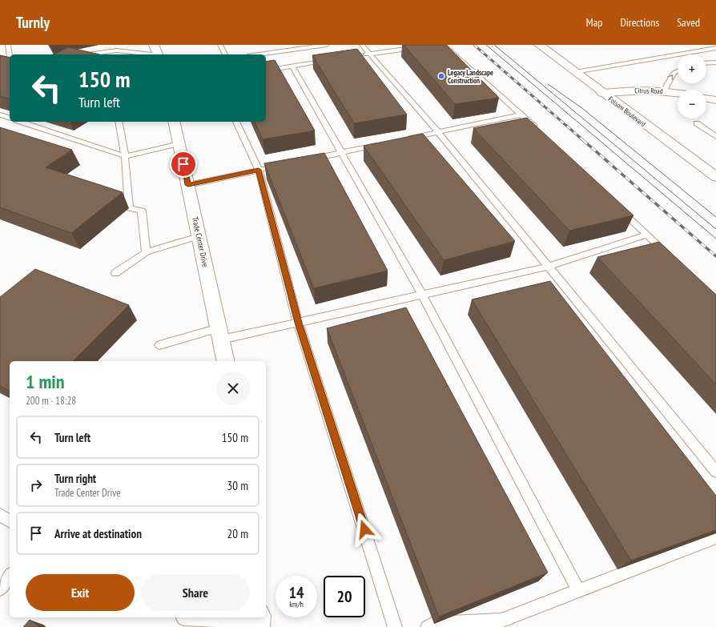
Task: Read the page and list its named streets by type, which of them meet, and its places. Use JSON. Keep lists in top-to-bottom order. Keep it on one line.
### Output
{"streets":{"street":["Citrus Road","Folsom Boulevard","Trade Center Drive"]},"crossings":[["Citrus Road","Folsom Boulevard"]],"places":["Legacy Landscape Construction"],"page":{"header":"Turnly","nav":["Map","Directions","Saved"],"map_buttons":["+","−"],"turn":["150 m","Turn left"],"heading":["1 min","200 m · 18:28"],"list":[{"name":"Turn left","value":"150 m"},{"name":"Turn right","note":"Trade Center Drive","value":"30 m"},{"name":"Arrive at destination","value":"20 m"}],"buttons":["Exit","Share"],"speed":"14 km/h","limit":"20"}}
